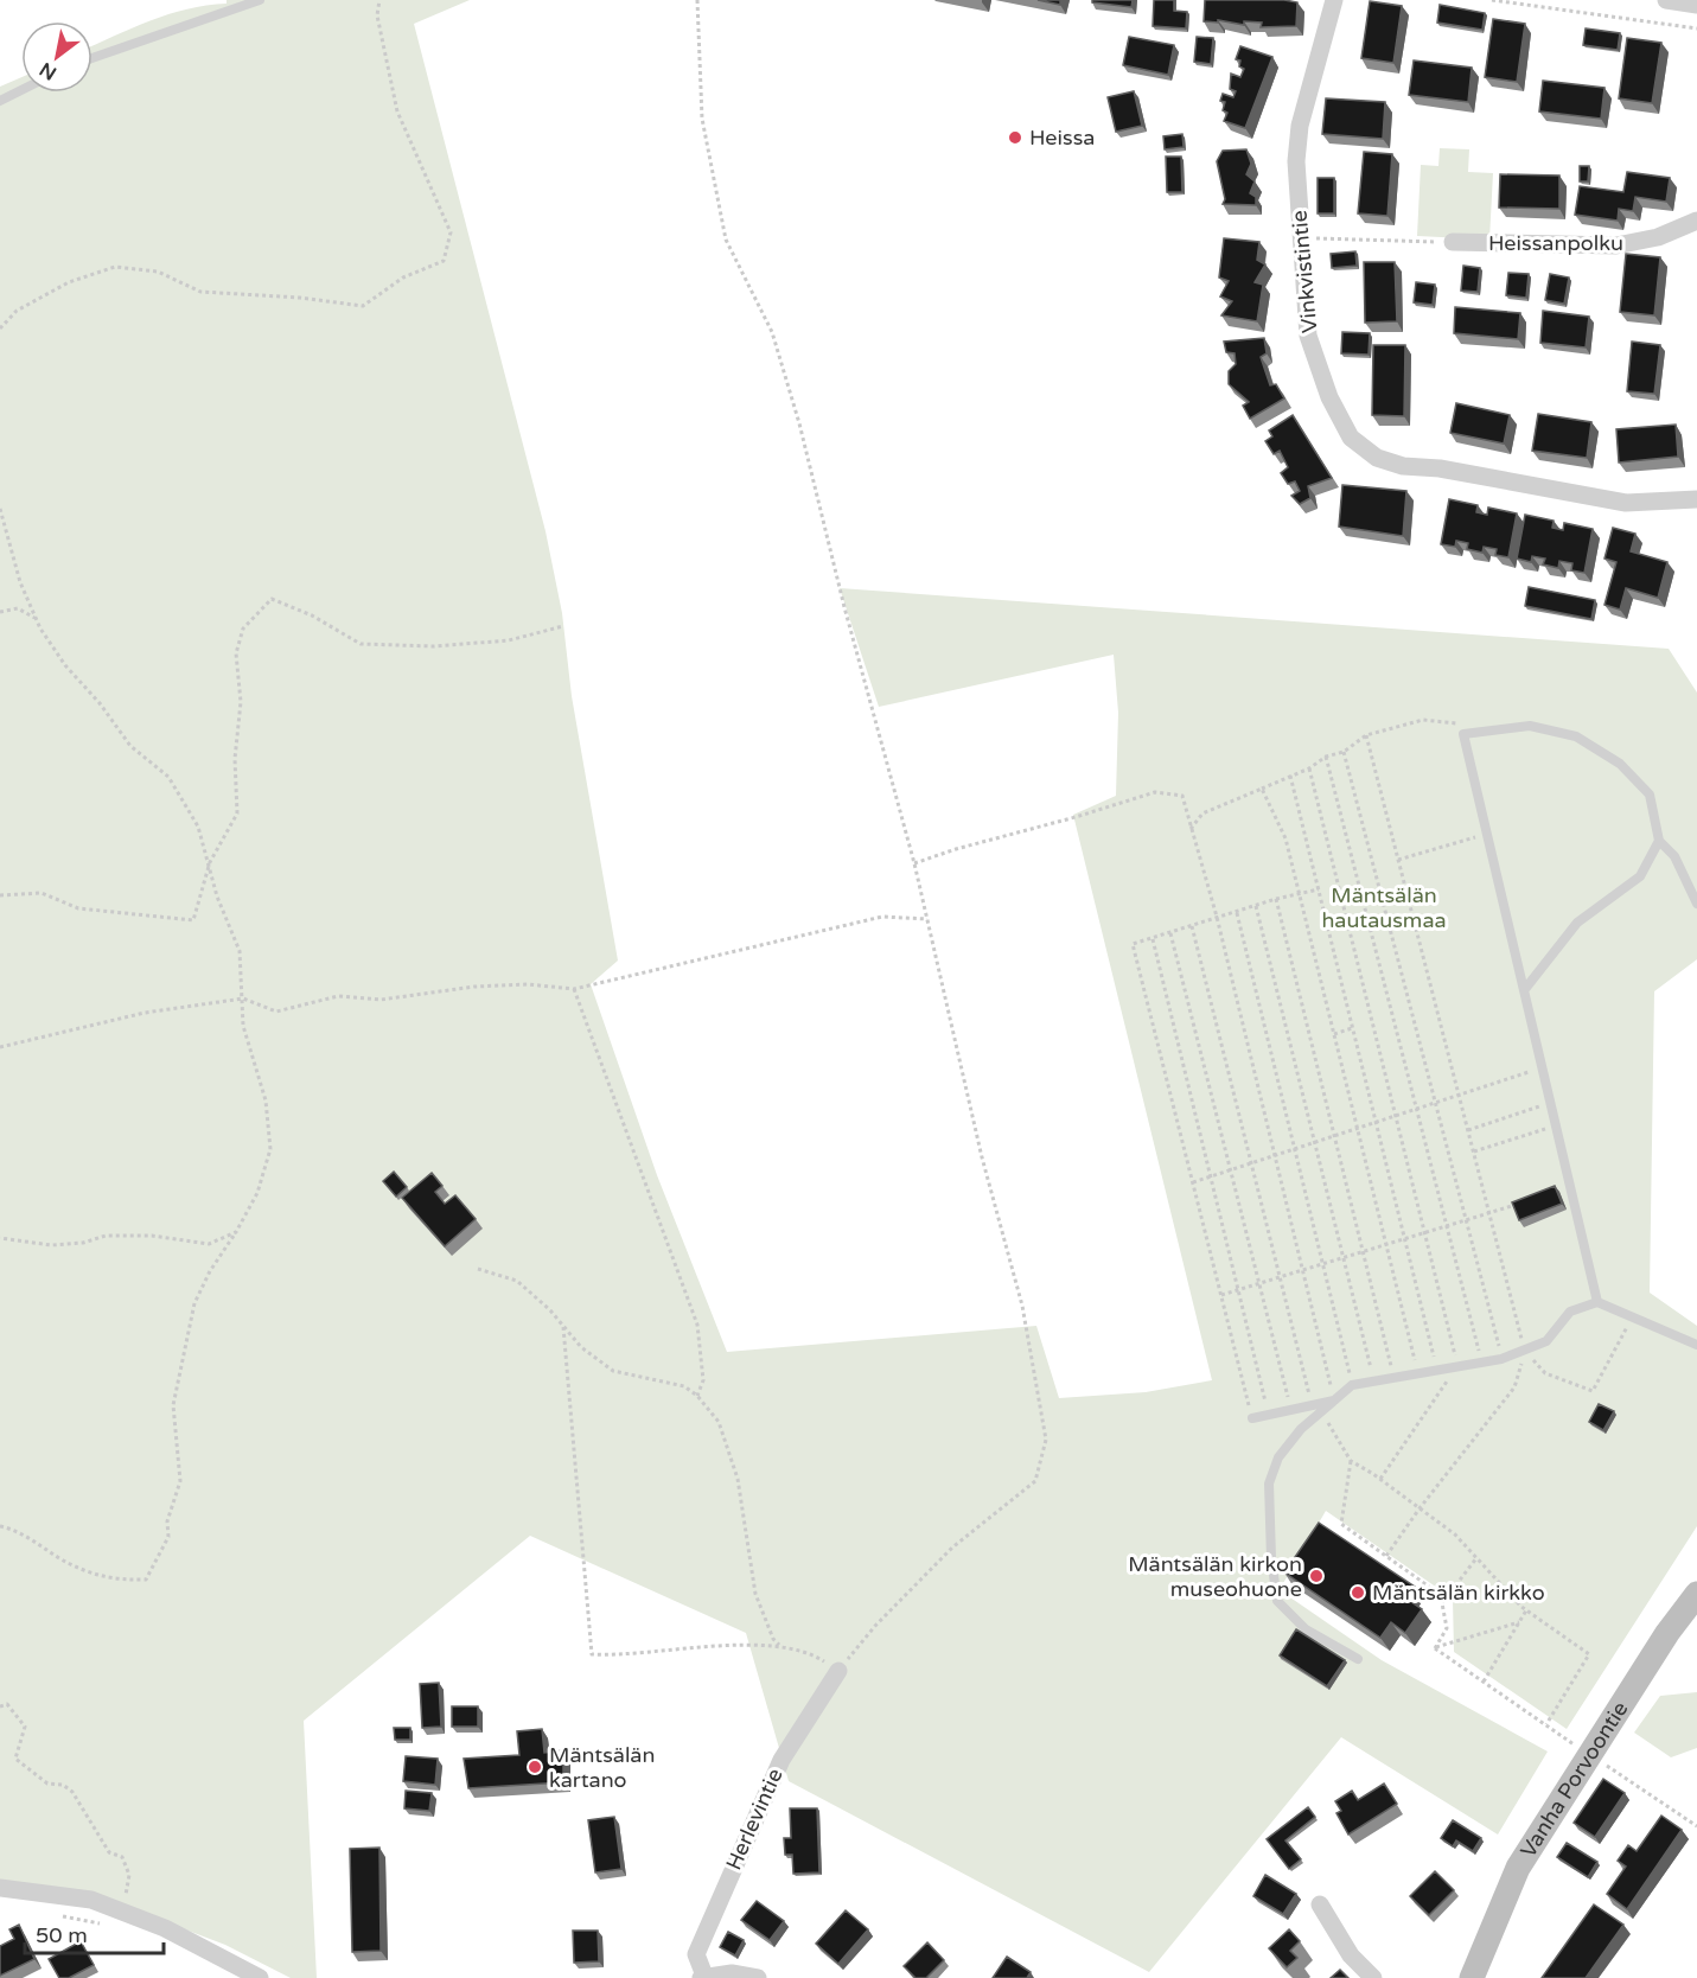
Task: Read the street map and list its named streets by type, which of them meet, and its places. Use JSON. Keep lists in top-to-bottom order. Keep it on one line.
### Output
{"streets":{"main road":["Vanha Porvoontie"],"street":["Heissanpolku","Vinkvistintie","Herlevintie"]},"parks":["Mäntsälän hautausmaa"],"places":["Heissa","Mäntsälän kirkon museohuone","Mäntsälän kirkko","Mäntsälän kartano"],"scale_bar":"50 m","north":"bottom left"}
